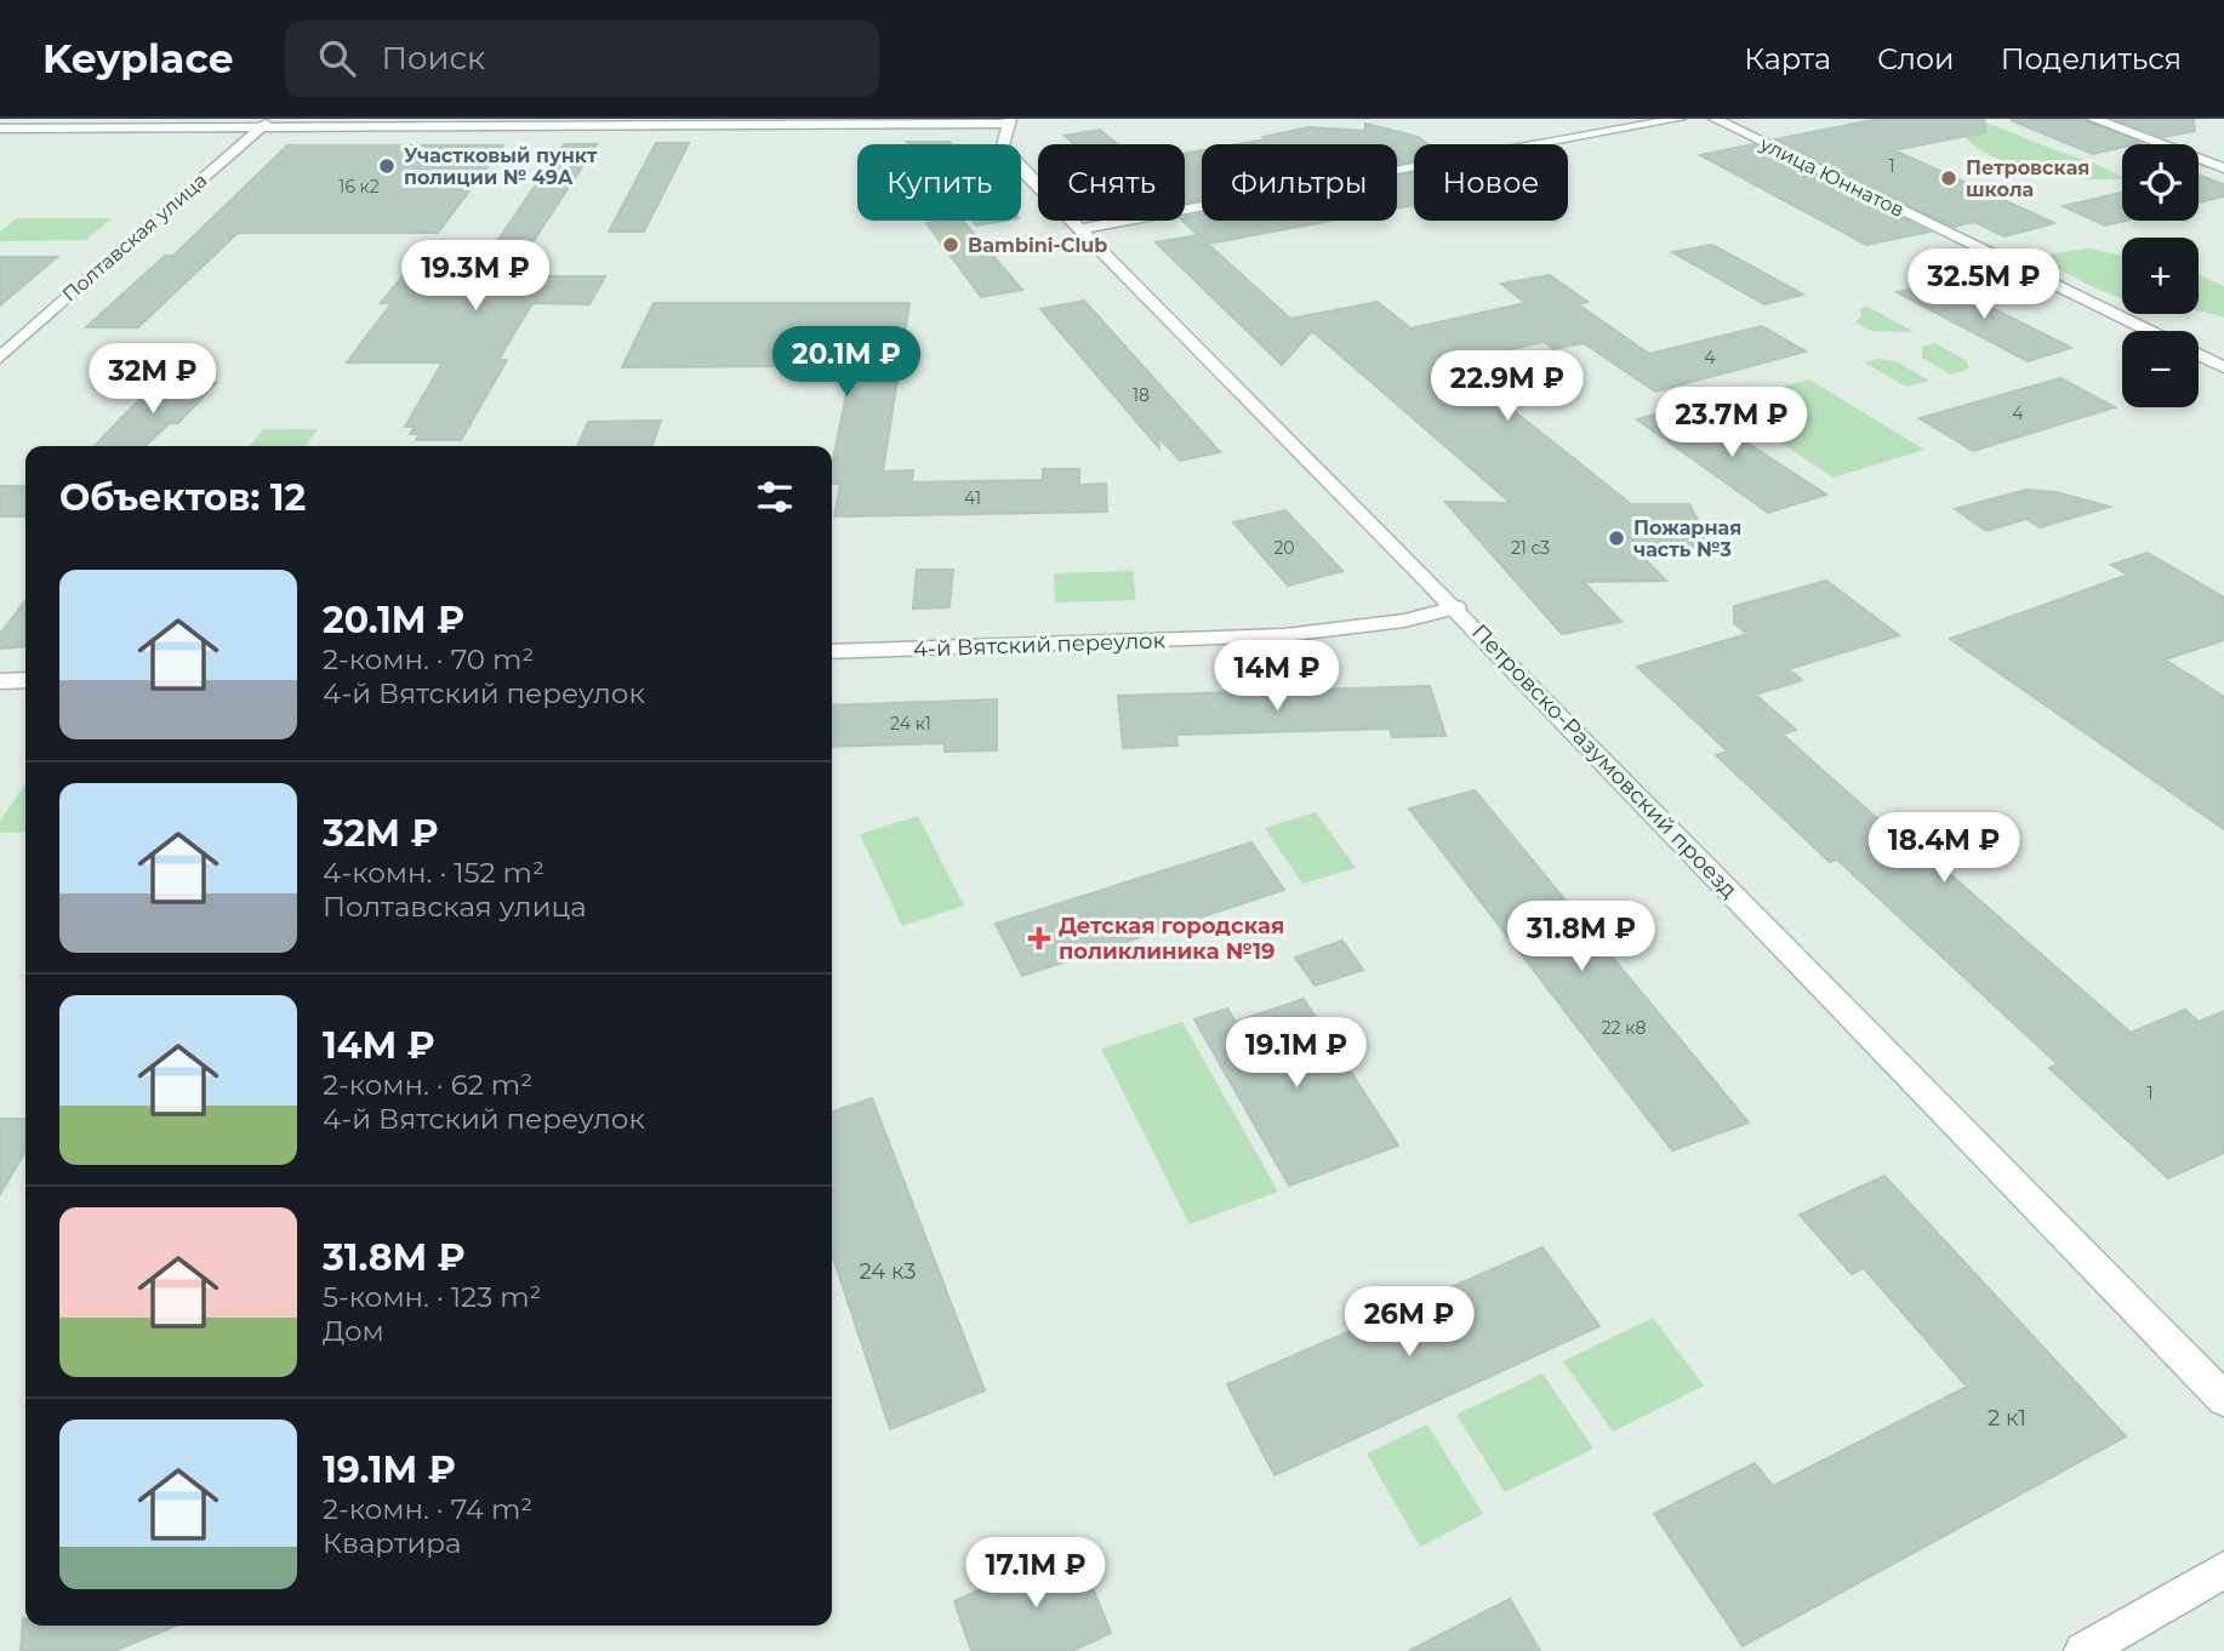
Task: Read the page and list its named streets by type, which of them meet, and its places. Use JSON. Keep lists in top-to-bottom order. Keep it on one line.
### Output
{"streets":{"street":["улица Юннатов","Полтавская улица","4-й Вятский переулок","Петровско-Разумовский проезд"]},"crossings":[["4-й Вятский переулок","Петровско-Разумовский проезд"]],"places":{"other":["Участковый пункт полиции № 49А","Петровская школа","Bambini-Club","Пожарная часть №3"],"health":["Детская городская поликлиника №19"]},"house_numbers":["1","16 к2","4","18","4","41","20","21 с3","24 к1","22 к8","1","24 к3","2 к1"],"page":{"header":"Keyplace","search":"Поиск","nav":["Карта","Слои","Поделиться"],"map_buttons":["+","−"],"chip":["Купить","Снять","Фильтры","Новое"],"price":["19.3M ₽","32.5M ₽","20.1M ₽","32M ₽","22.9M ₽","23.7M ₽","14M ₽","18.4M ₽","31.8M ₽","19.1M ₽","26M ₽","17.1M ₽"],"heading":"Объектов: 12","list":[{"name":"20.1M ₽","note":"2-комн. · 70 m² · 4-й Вятский переулок"},{"name":"32M ₽","note":"4-комн. · 152 m² · Полтавская улица"},{"name":"14M ₽","note":"2-комн. · 62 m² · 4-й Вятский переулок"},{"name":"31.8M ₽","note":"5-комн. · 123 m² · Дом"},{"name":"19.1M ₽","note":"2-комн. · 74 m² · Квартира"}]}}
